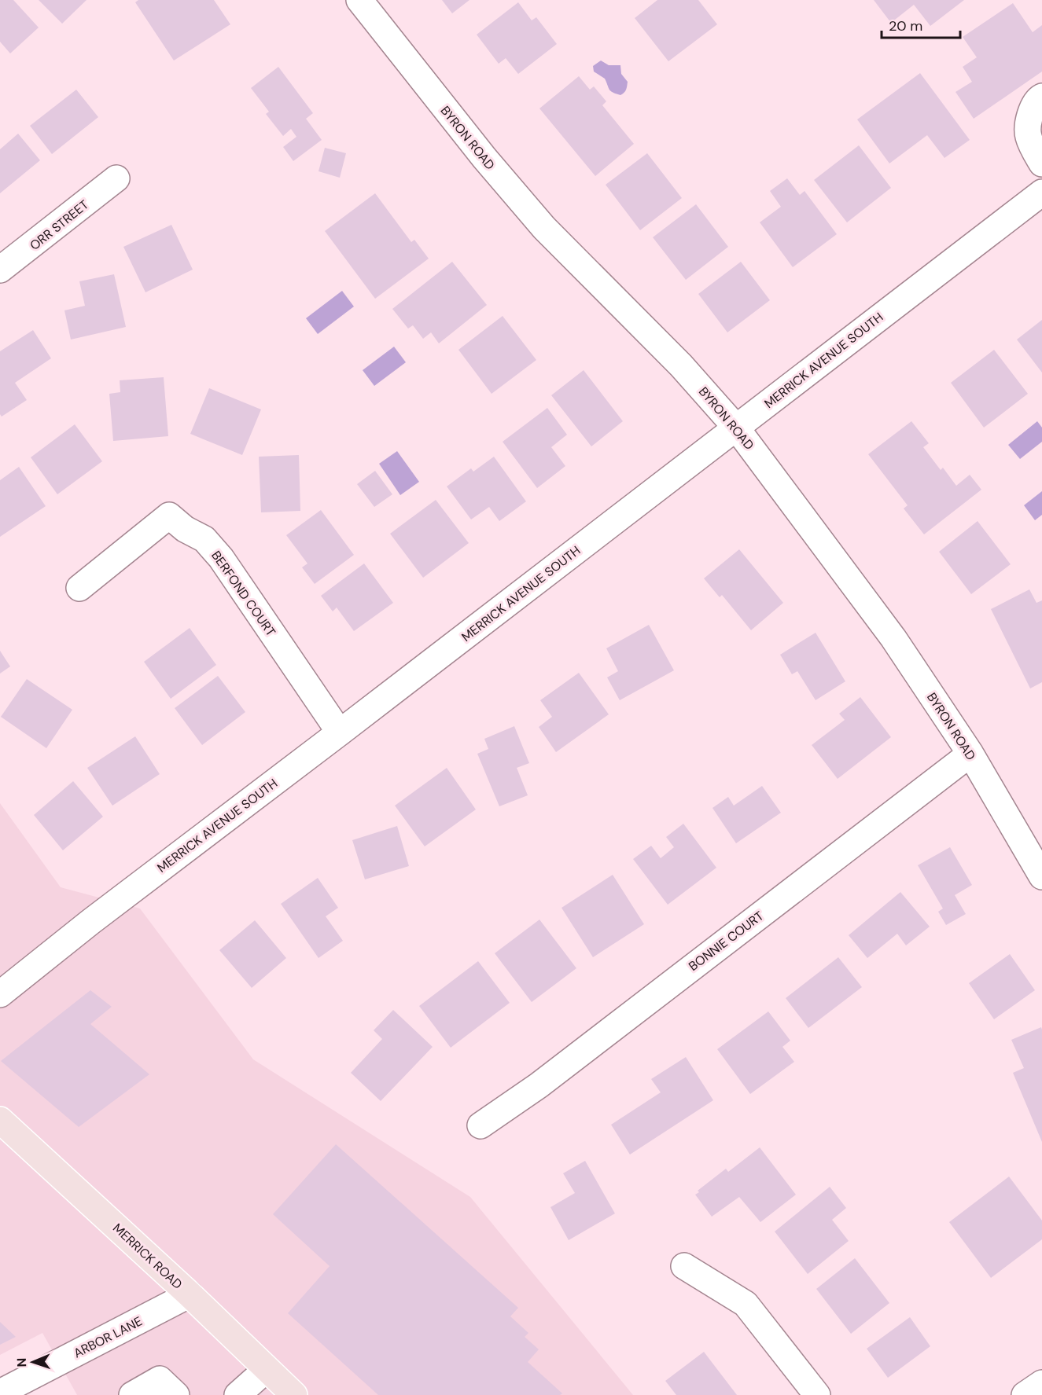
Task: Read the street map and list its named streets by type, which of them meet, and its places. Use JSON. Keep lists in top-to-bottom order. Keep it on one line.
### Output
{"streets":{"main road":["MERRICK ROAD"],"street":["BYRON ROAD","ORR STREET","MERRICK AVENUE SOUTH","BERFOND COURT","BONNIE COURT","ARBOR LANE"]},"crossings":[["BYRON ROAD","MERRICK AVENUE SOUTH"],["BYRON ROAD","BONNIE COURT"],["MERRICK AVENUE SOUTH","BERFOND COURT"],["MERRICK ROAD","ARBOR LANE"]],"scale_bar":"20 m","north":"left"}
